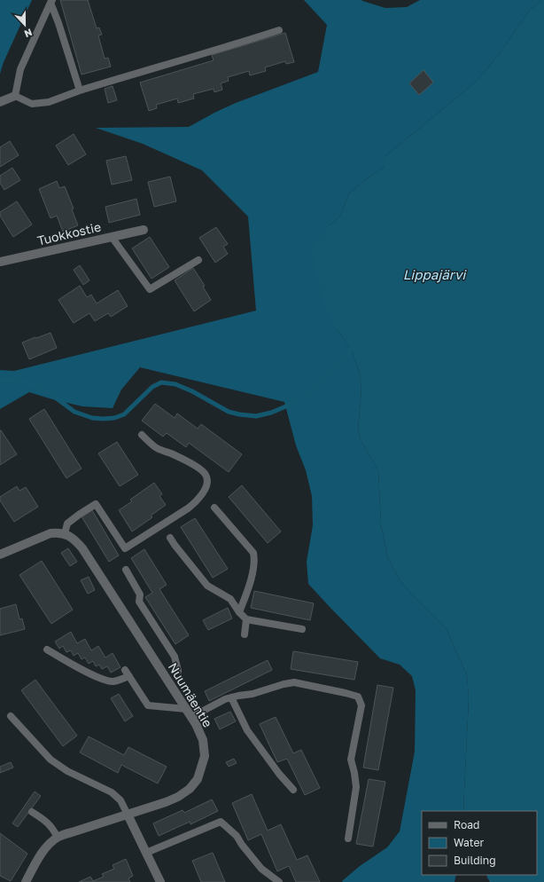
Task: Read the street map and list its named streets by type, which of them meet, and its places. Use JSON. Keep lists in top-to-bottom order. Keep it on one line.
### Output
{"streets":{"street":["Tuokkostie","Nuumäentie"]},"water":["Lippajärvi"],"legend":["Road","Water","Building"],"north":"bottom"}
